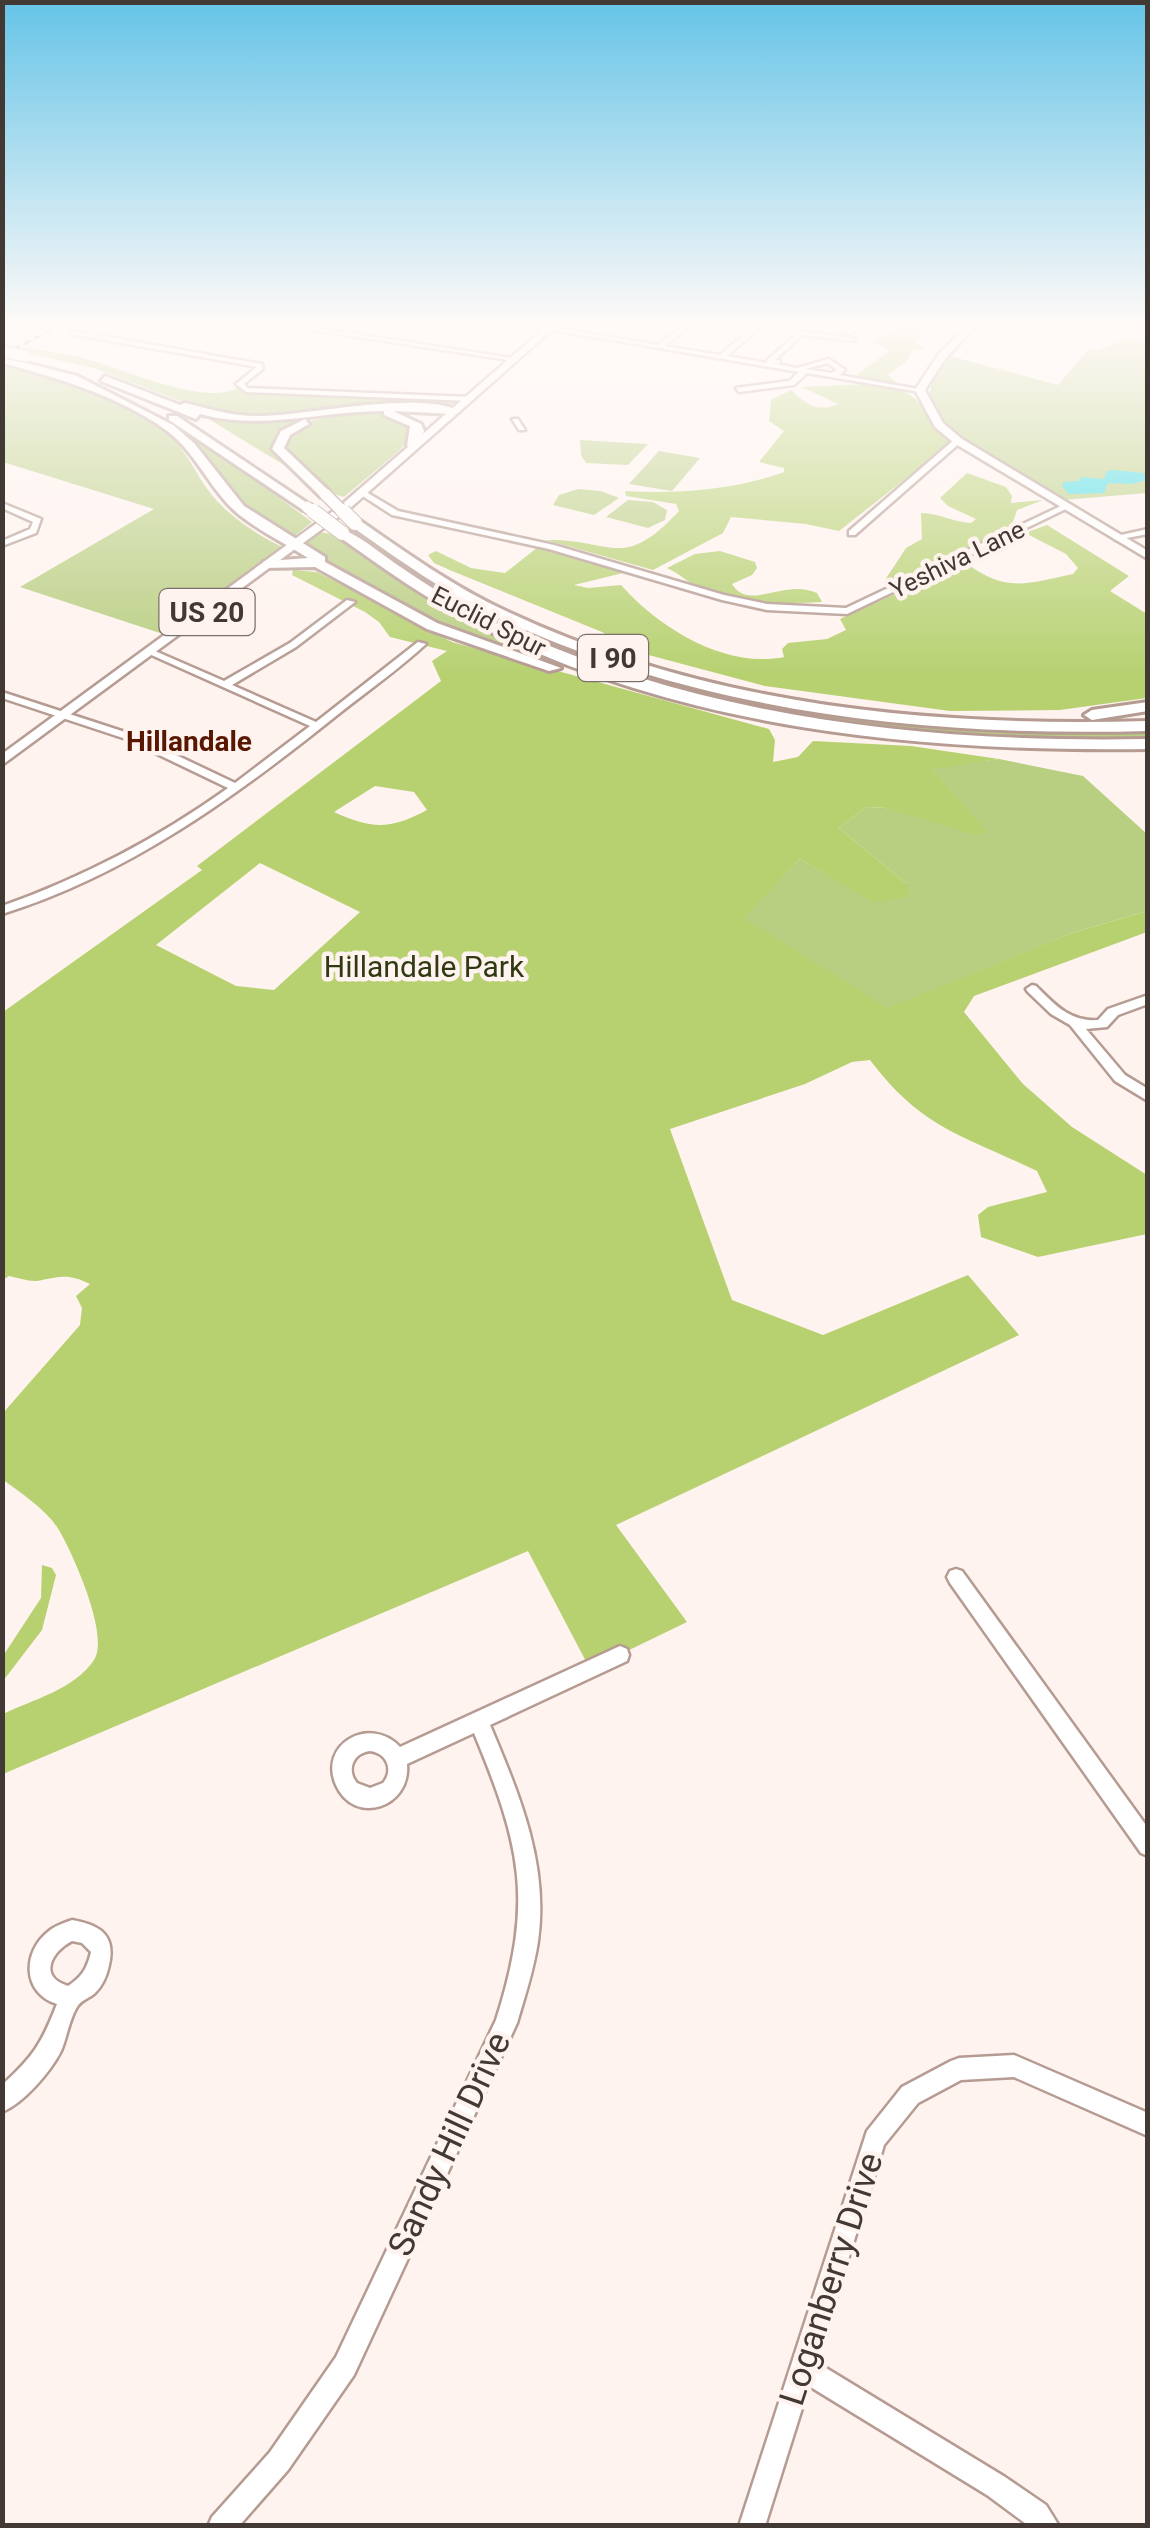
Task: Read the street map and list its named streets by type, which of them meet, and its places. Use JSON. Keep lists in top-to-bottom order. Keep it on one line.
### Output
{"streets":{"highway":["Euclid Spur","I 90"],"main road":["US 20"],"street":["Yeshiva Lane","Sandy Hill Drive","Loganberry Drive"]},"crossings":[["Yeshiva Lane","US 20"]],"districts":["Hillandale"],"parks":["Hillandale Park"]}
